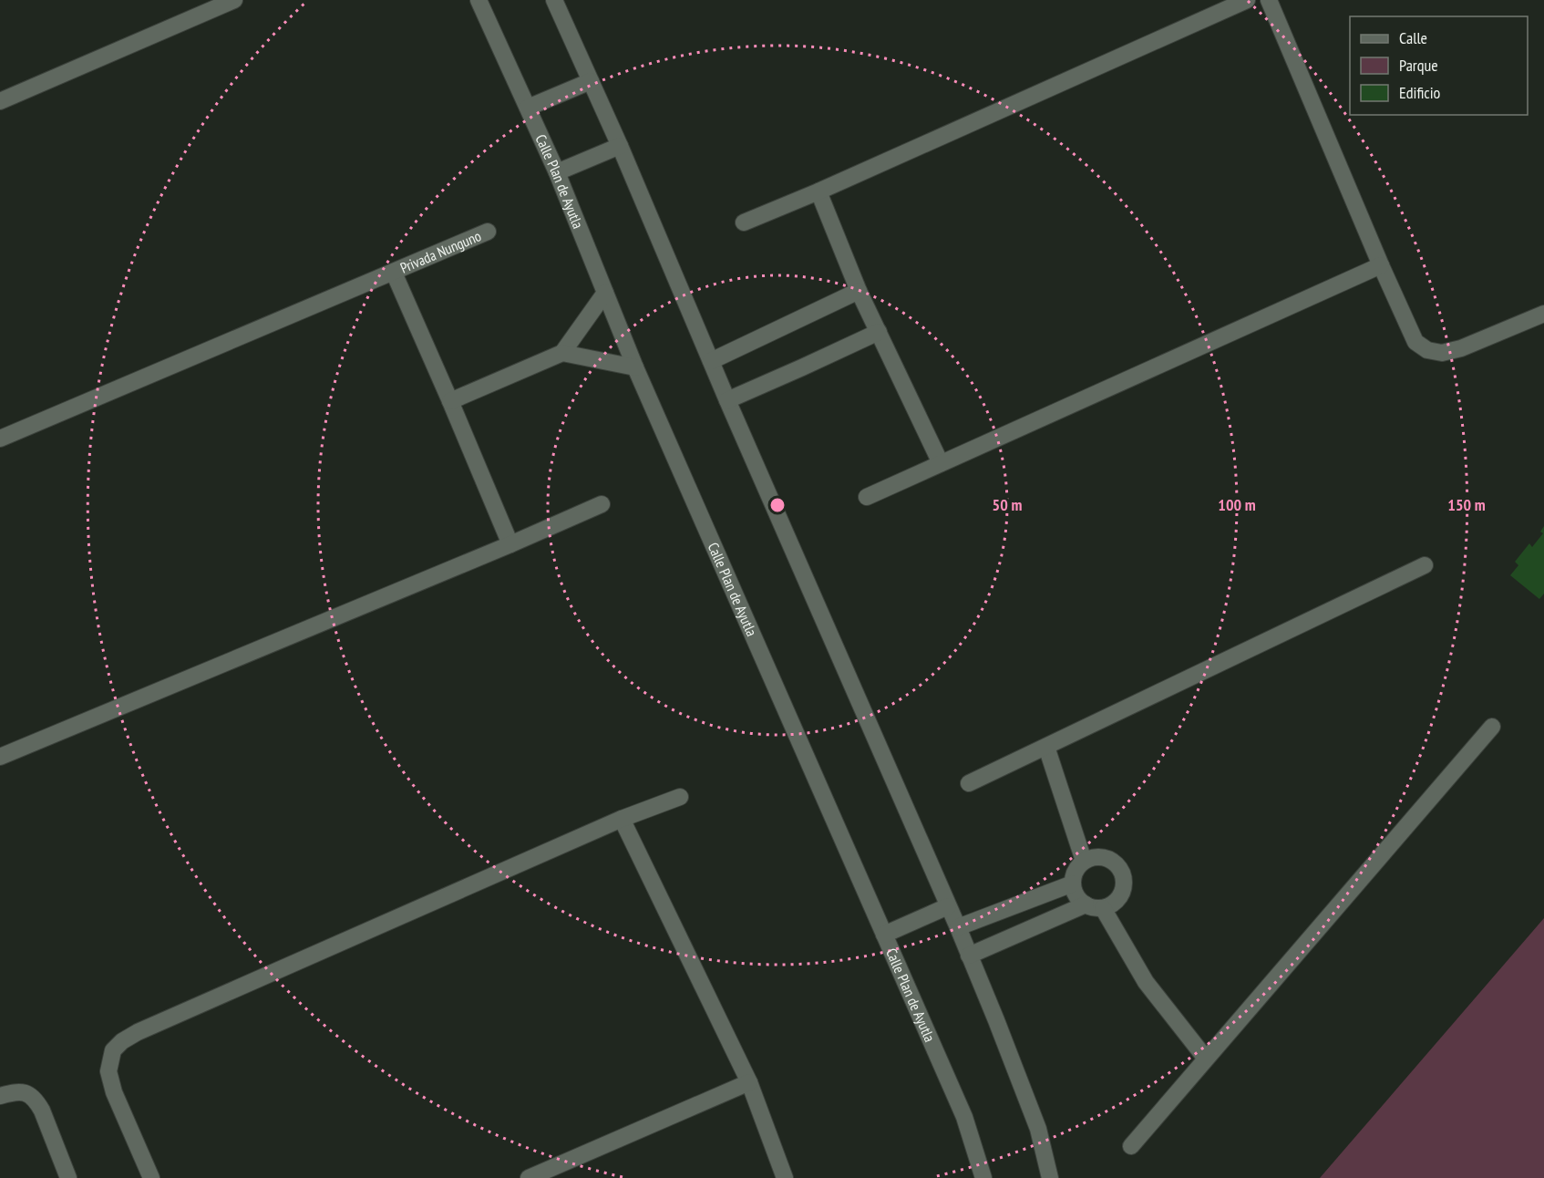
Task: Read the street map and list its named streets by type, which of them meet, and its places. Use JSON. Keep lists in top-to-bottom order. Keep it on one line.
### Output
{"streets":{"street":["Calle Plan de Ayutla","Privada Nunguno"]},"legend":["Calle","Parque","Edificio"],"rings":["50 m","100 m","150 m"]}
